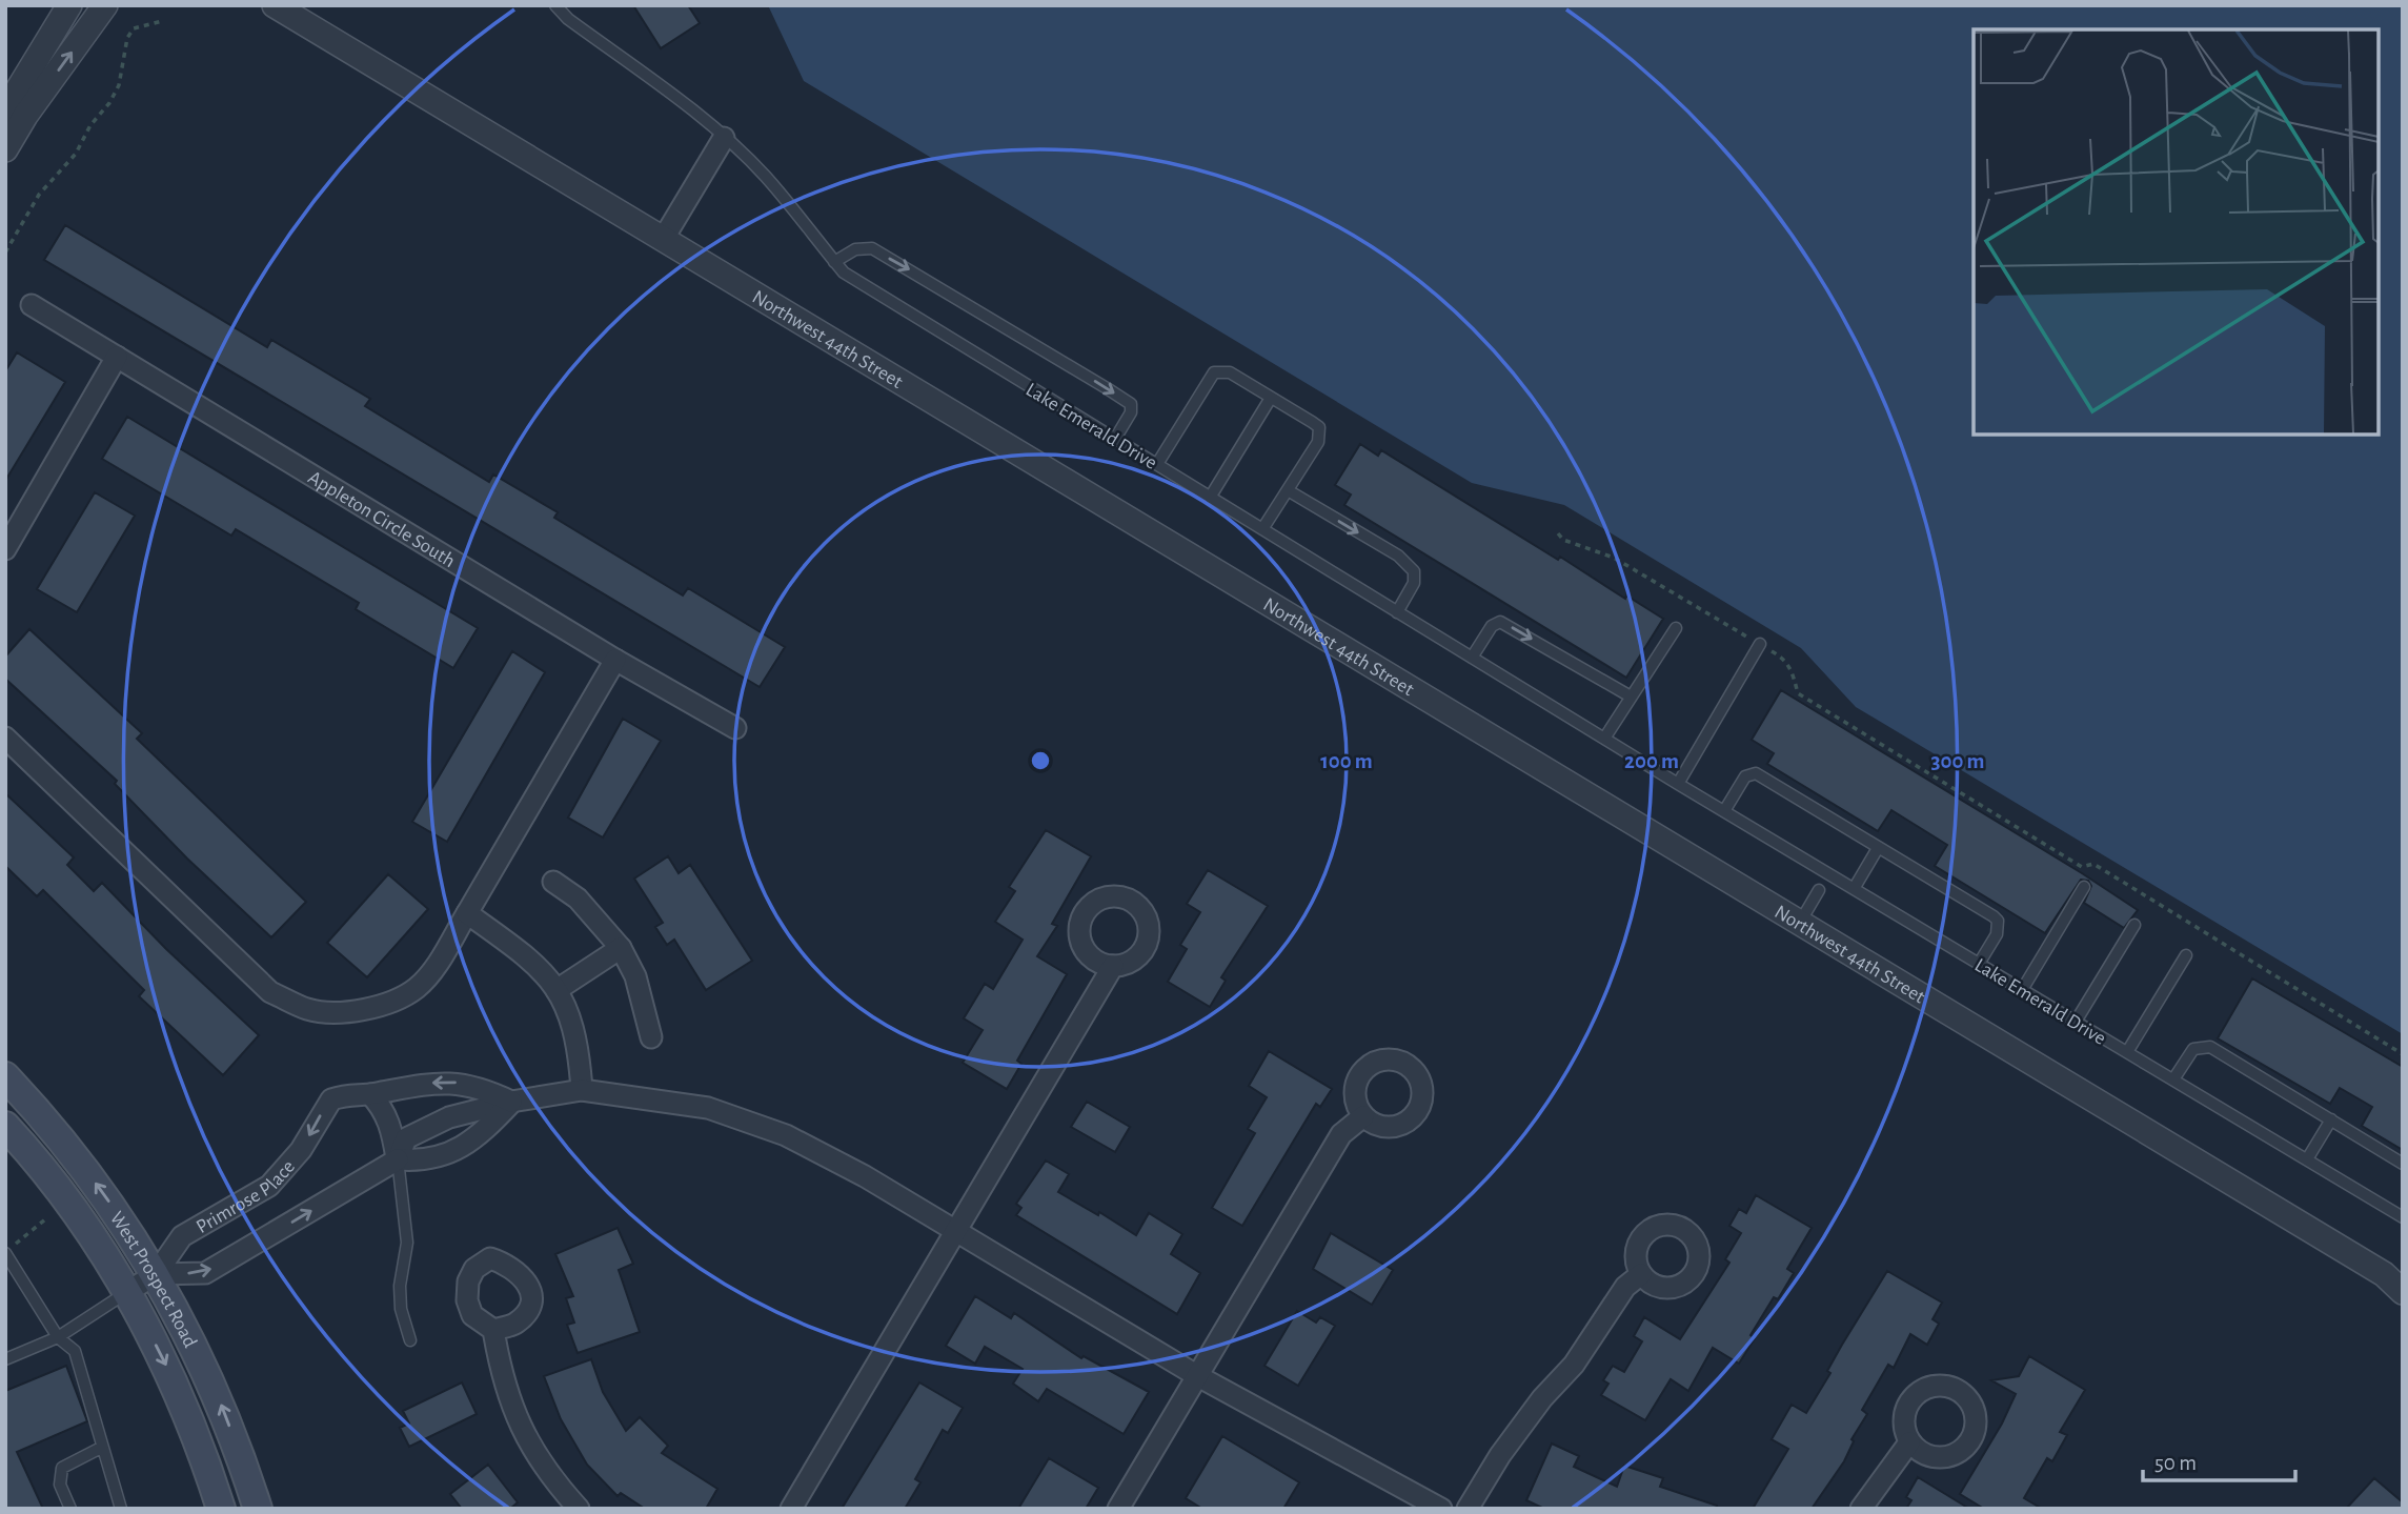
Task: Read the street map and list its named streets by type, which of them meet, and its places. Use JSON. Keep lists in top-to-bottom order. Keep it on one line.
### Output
{"streets":{"main road":["West Prospect Road"],"street":["Northwest 44th Street","Appleton Circle South","Primrose Place"],"lane":["Lake Emerald Drive"]},"crossings":[["Primrose Place","West Prospect Road"]],"scale_bar":"50 m","rings":["100 m","200 m","300 m"]}
